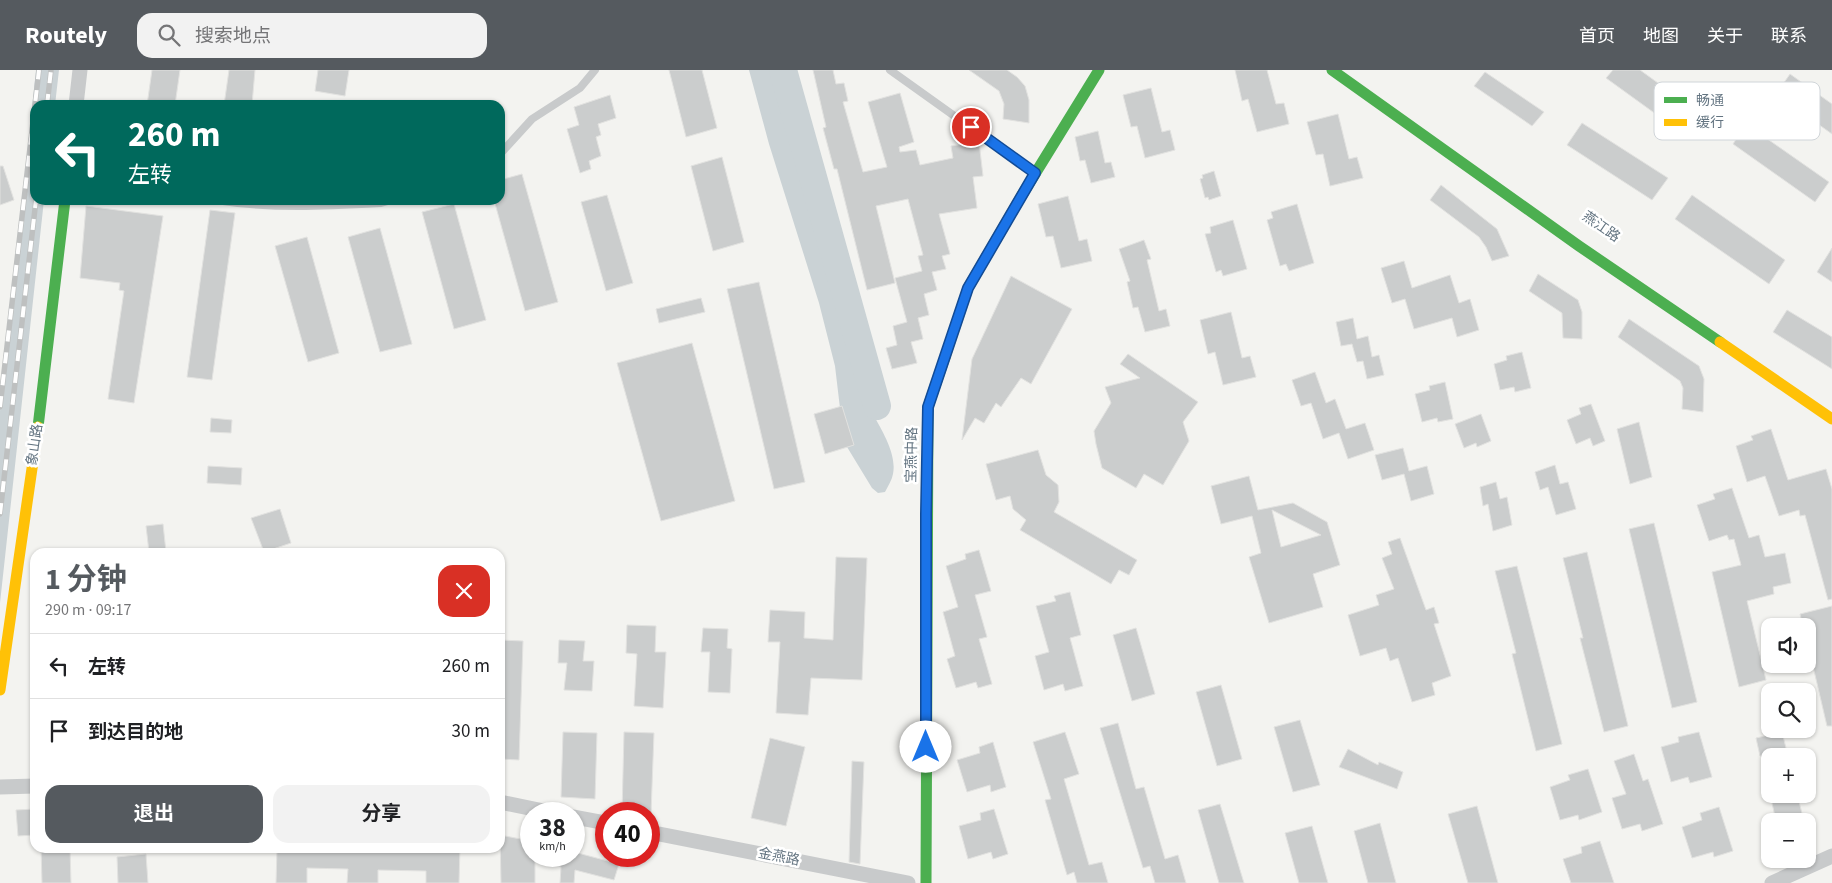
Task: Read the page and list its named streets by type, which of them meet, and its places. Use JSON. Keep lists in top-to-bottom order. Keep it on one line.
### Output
{"streets":{"street":["象山路","宝燕中路","金燕路"]},"legend":["畅通","缓行"],"page":{"header":"Routely","search":"搜索地点","nav":["首页","地图","关于","联系"],"turn":["260 m","左转"],"heading":["1 分钟","290 m · 09:17"],"map_buttons":["+","−"],"list":[{"name":"左转","value":"260 m"},{"name":"到达目的地","value":"30 m"}],"buttons":["退出","分享"],"speed":"38 km/h","limit":"40"}}
